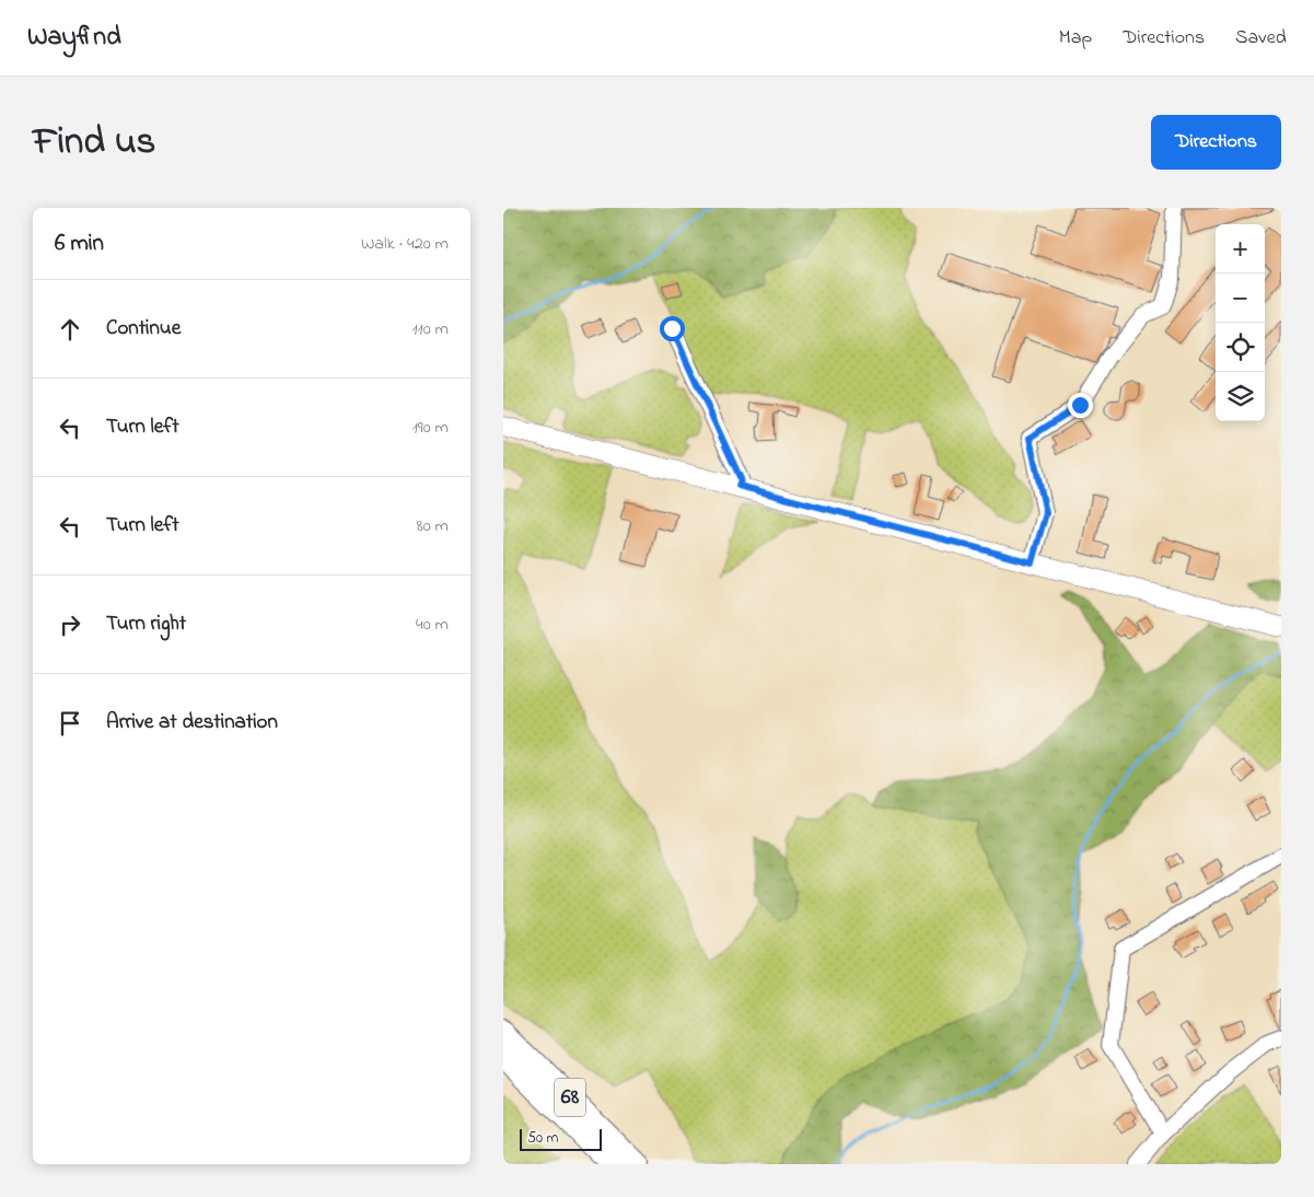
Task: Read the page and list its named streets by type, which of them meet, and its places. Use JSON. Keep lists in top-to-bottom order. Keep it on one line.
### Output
{"streets":{"highway":["68"]},"scale_bar":"50 m","page":{"header":"Wayfind","nav":["Map","Directions","Saved"],"title":"Find us","buttons":"Directions","heading":["6 min","Walk · 420 m"],"map_buttons":["+","−"],"list":[["Continue","110 m"],["Turn left","190 m"],["Turn left","80 m"],["Turn right","40 m"],"Arrive at destination"],"scale":"50 m"}}
